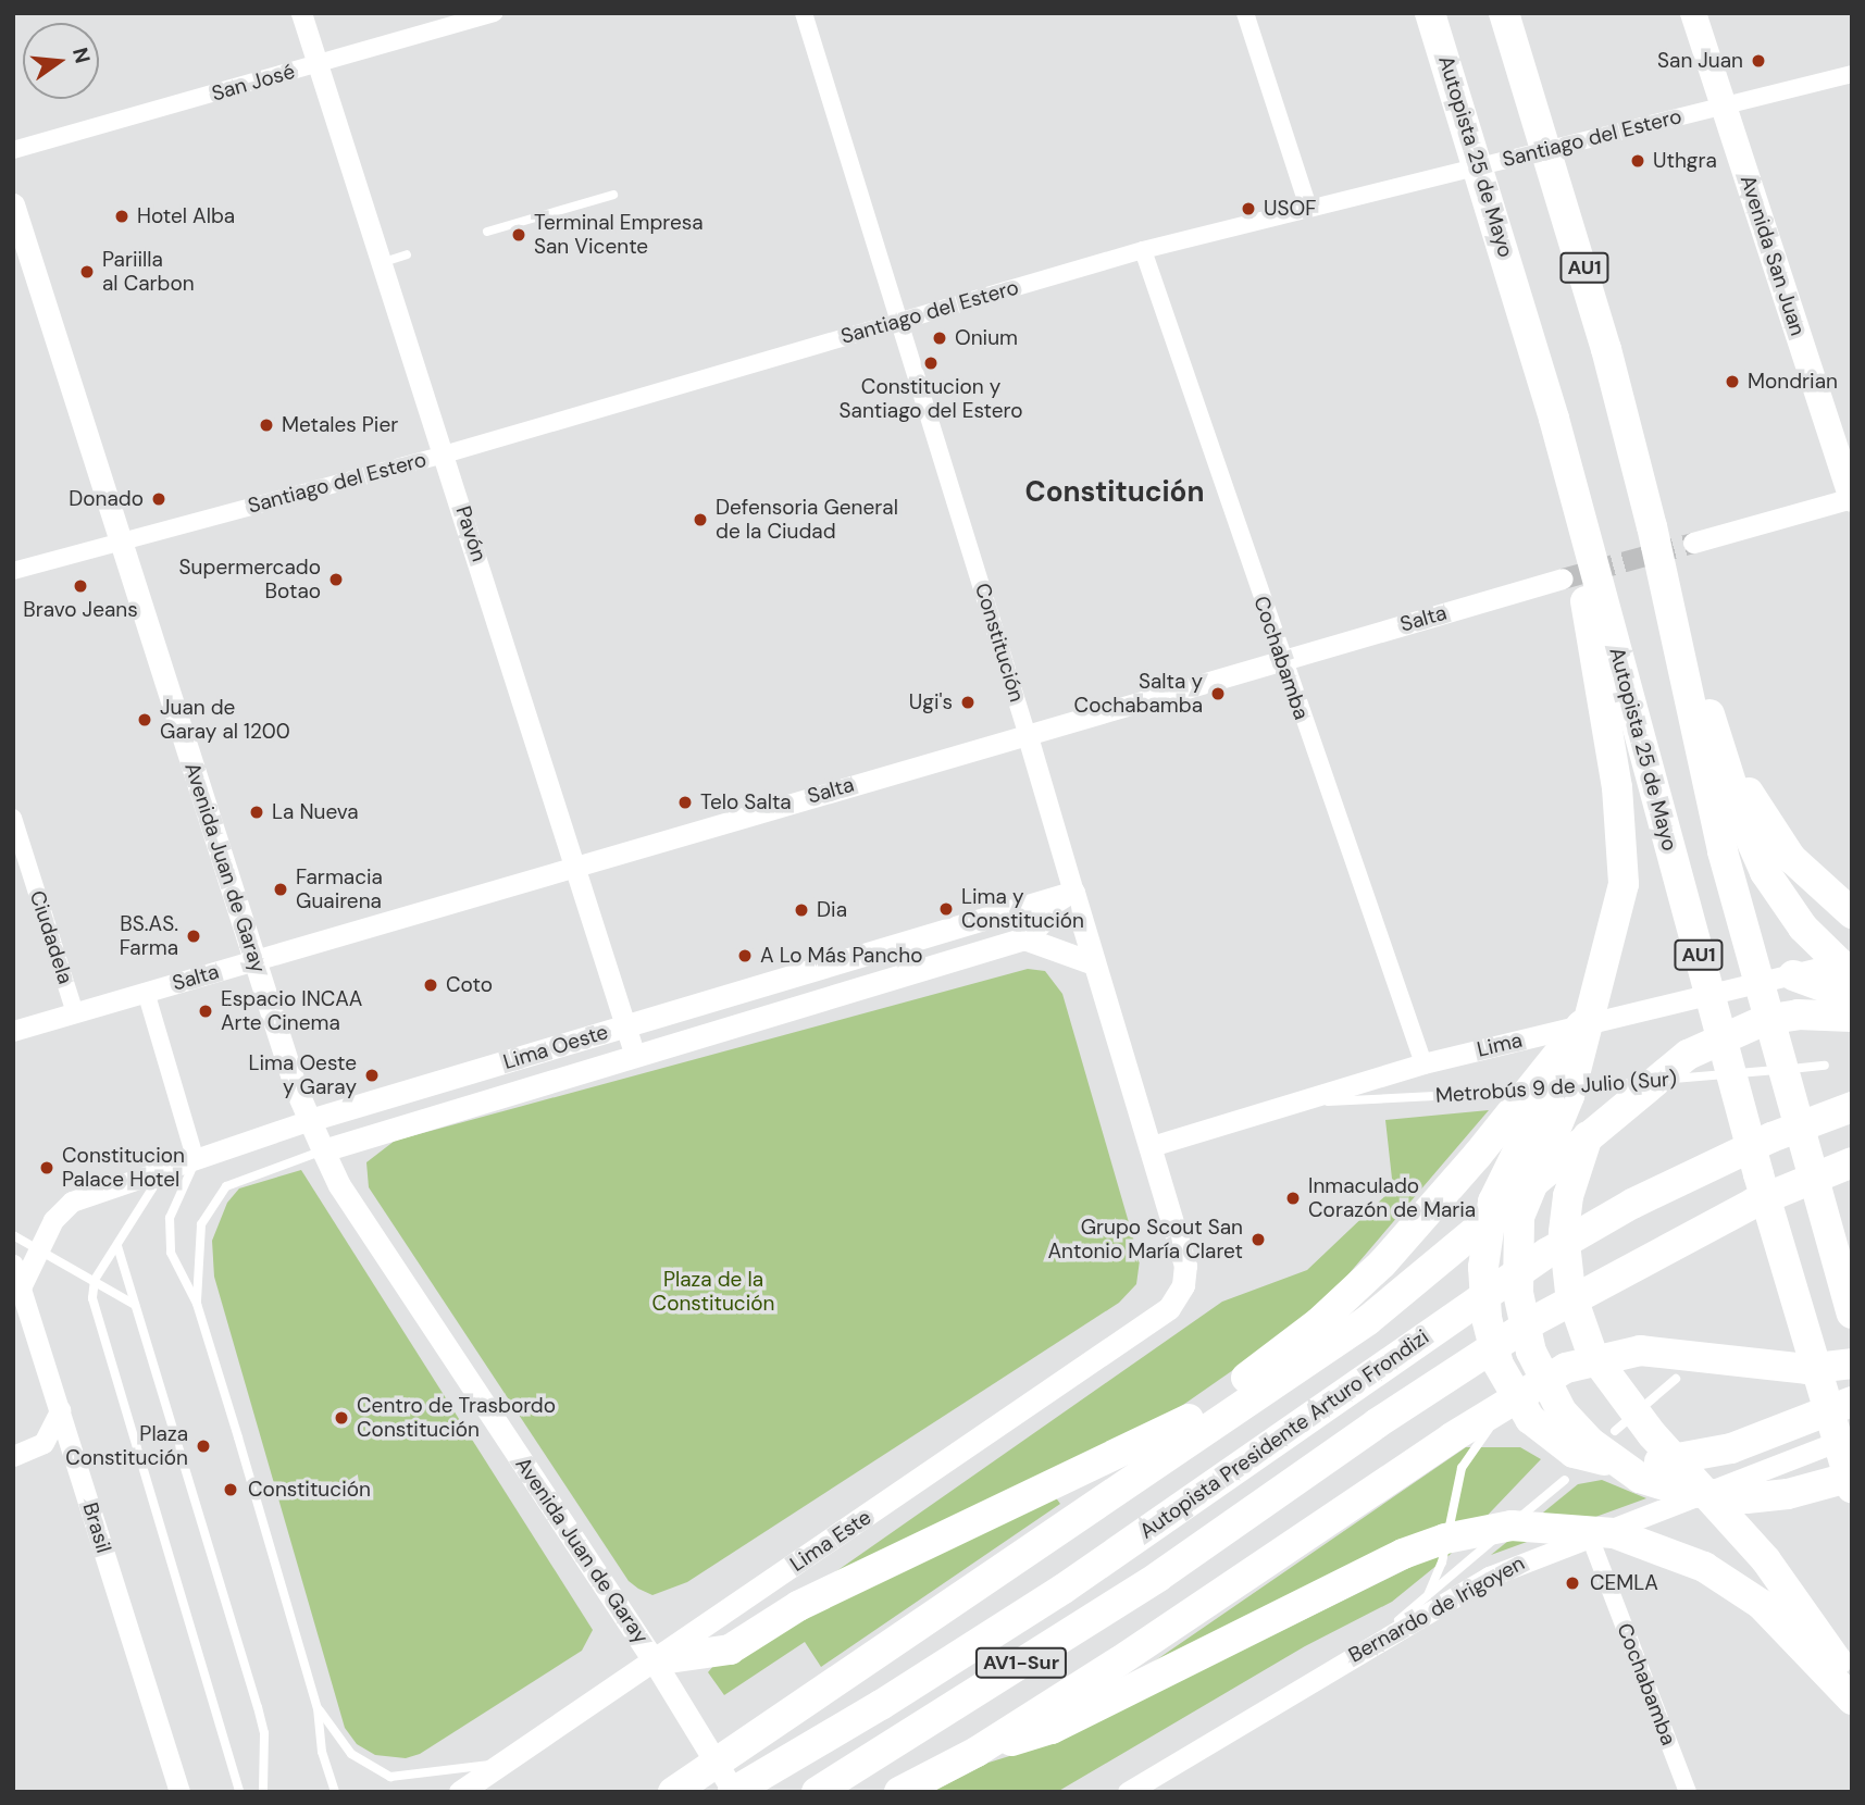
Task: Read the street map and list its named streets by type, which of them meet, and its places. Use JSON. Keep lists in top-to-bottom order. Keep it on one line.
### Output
{"streets":{"highway":["Autopista 25 de Mayo","AU1","Autopista Presidente Arturo Frondizi","AV1-Sur"],"main road":["Avenida San Juan","Constitución","Avenida Juan de Garay","Lima Oeste","Lima Este"],"street":["San José","Santiago del Estero","Pavón","Salta","Cochabamba","Ciudadela","Lima","Brasil","Bernardo de Irigoyen"],"lane":["Metrobús 9 de Julio (Sur)"]},"crossings":[["San José","Pavón"],["Santiago del Estero","Avenida San Juan"],["Santiago del Estero","Pavón"],["Santiago del Estero","Constitución"],["Santiago del Estero","Cochabamba"],["Santiago del Estero","Avenida Juan de Garay"],["Pavón","Salta"],["Pavón","Lima Oeste"],["Salta","Constitución"],["Salta","Cochabamba"],["Salta","Avenida Juan de Garay"],["Salta","Ciudadela"],["Constitución","Lima"],["Constitución","Lima Oeste"],["Constitución","Lima Este"],["Cochabamba","Lima"],["Cochabamba","Bernardo de Irigoyen"],["Avenida Juan de Garay","Lima Oeste"],["Avenida Juan de Garay","Autopista Presidente Arturo Frondizi"],["Avenida Juan de Garay","Lima Este"],["Lima","Metrobús 9 de Julio (Sur)"],["Lima Oeste","Brasil"]],"districts":["Constitución"],"parks":["Plaza de la Constitución"],"places":["San Juan","Uthgra","USOF","Hotel Alba","Terminal Empresa San Vicente","Pariilla al Carbon","Onium","Constitucion y Santiago del Estero","Mondrian","Metales Pier","Donado","Defensoria General de la Ciudad","Supermercado Botao","Bravo Jeans","Salta y Cochabamba","Ugi's","Juan de Garay al 1200","Telo Salta","La Nueva","Farmacia Guairena","Lima y Constitución","Dia","BS.AS. Farma","A Lo Más Pancho","Coto","Espacio INCAA Arte Cinema","Lima Oeste y Garay","Constitucion Palace Hotel","Inmaculado Corazón de Maria","Grupo Scout San Antonio María Claret","Centro de Trasbordo Constitución","Plaza Constitución","Constitución","CEMLA"],"north":"right"}
